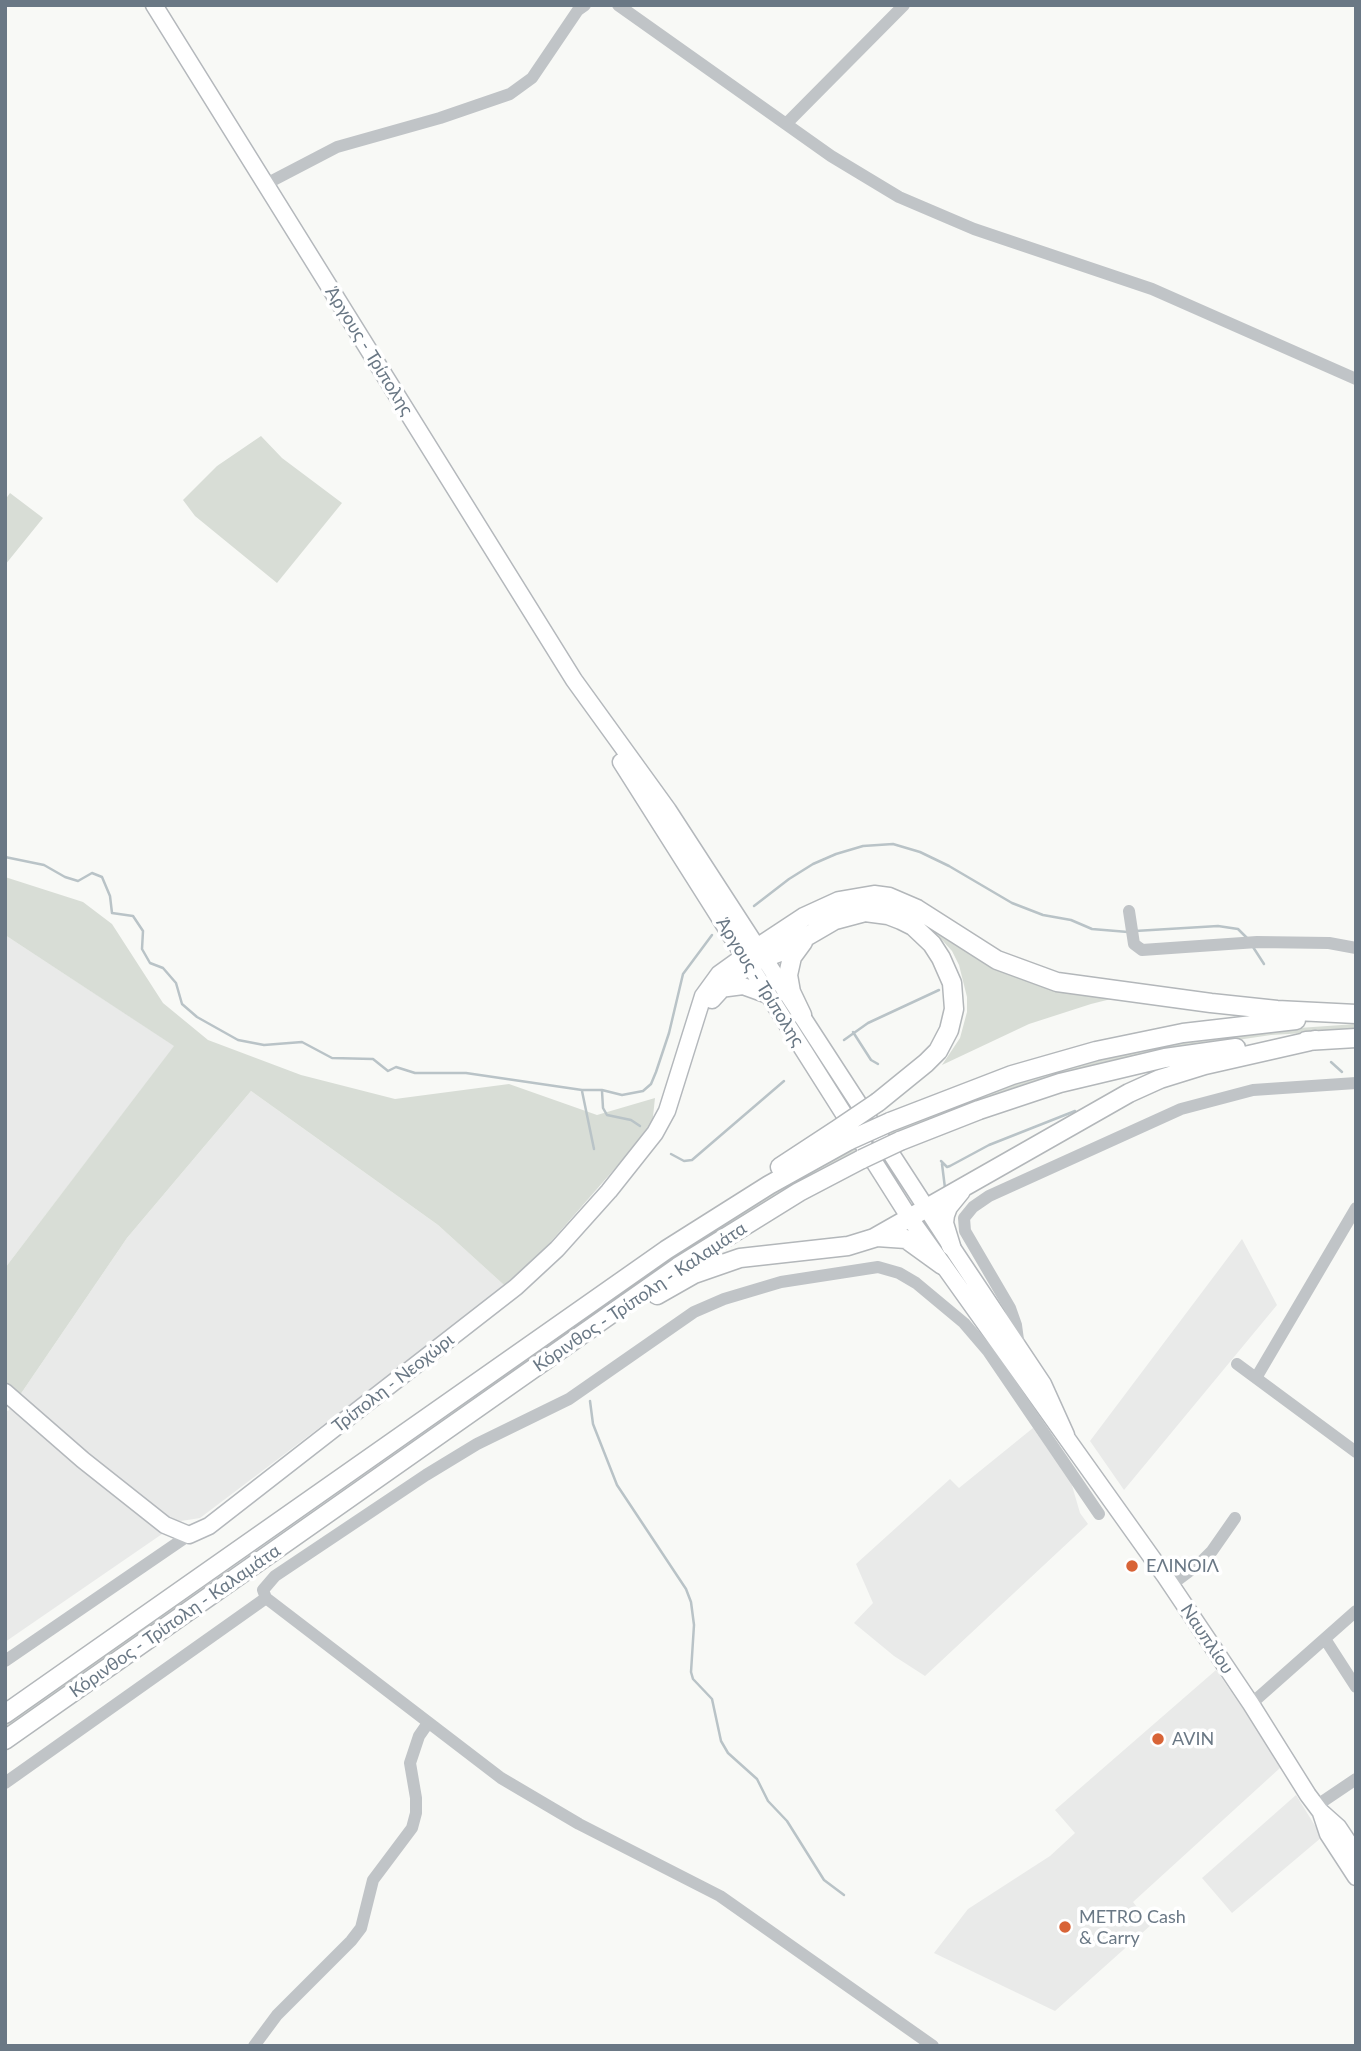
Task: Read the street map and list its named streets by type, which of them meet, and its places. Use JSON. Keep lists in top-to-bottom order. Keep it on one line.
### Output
{"streets":{"highway":["Κόρινθος - Τρίπολη - Καλαμάτα"],"main road":["Άργους - Τρίπολης","Τρίπολη - Νεοχώρι","Ναυπλίου"]},"crossings":[["Άργους - Τρίπολης","Τρίπολη - Νεοχώρι"],["Άργους - Τρίπολης","Ναυπλίου"]],"places":["ΕΛΙΝΟΙΛ","AVIN","METRO Cash & Carry"]}
